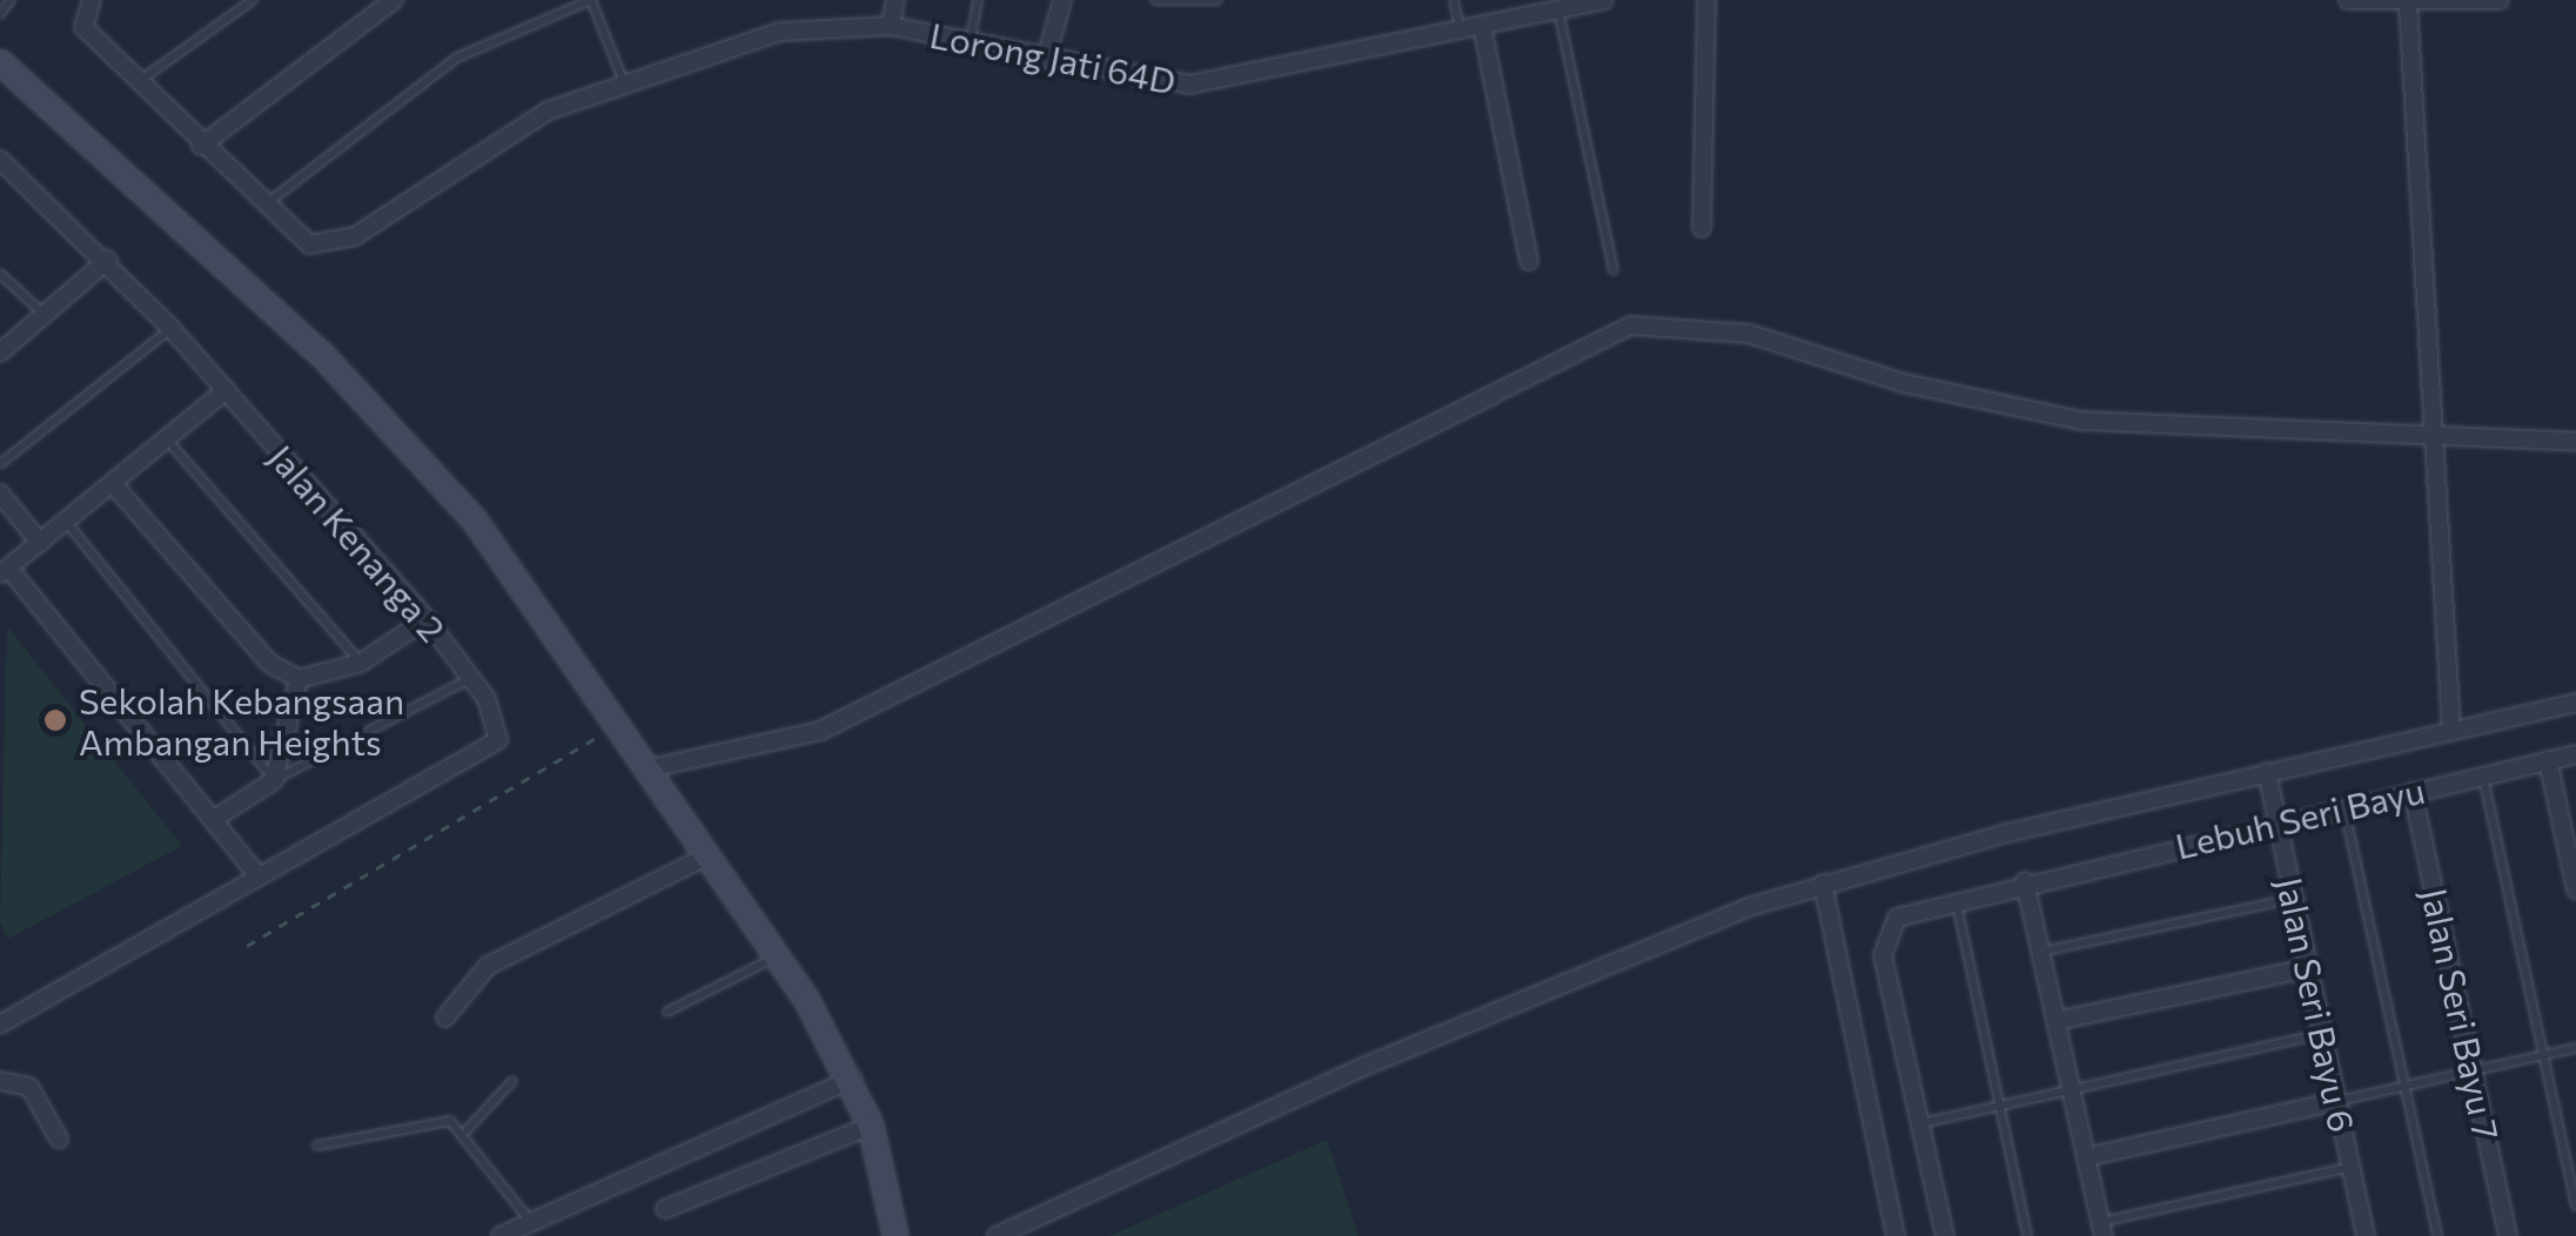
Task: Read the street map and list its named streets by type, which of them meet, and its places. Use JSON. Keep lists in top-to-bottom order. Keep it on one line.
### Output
{"streets":{"street":["Lorong Jati 64D","Jalan Kenanga 2","Lebuh Seri Bayu","Jalan Seri Bayu 6","Jalan Seri Bayu 7"]},"crossings":[["Lebuh Seri Bayu","Jalan Seri Bayu 6"],["Lebuh Seri Bayu","Jalan Seri Bayu 7"]],"places":["Sekolah Kebangsaan Ambangan Heights"]}
